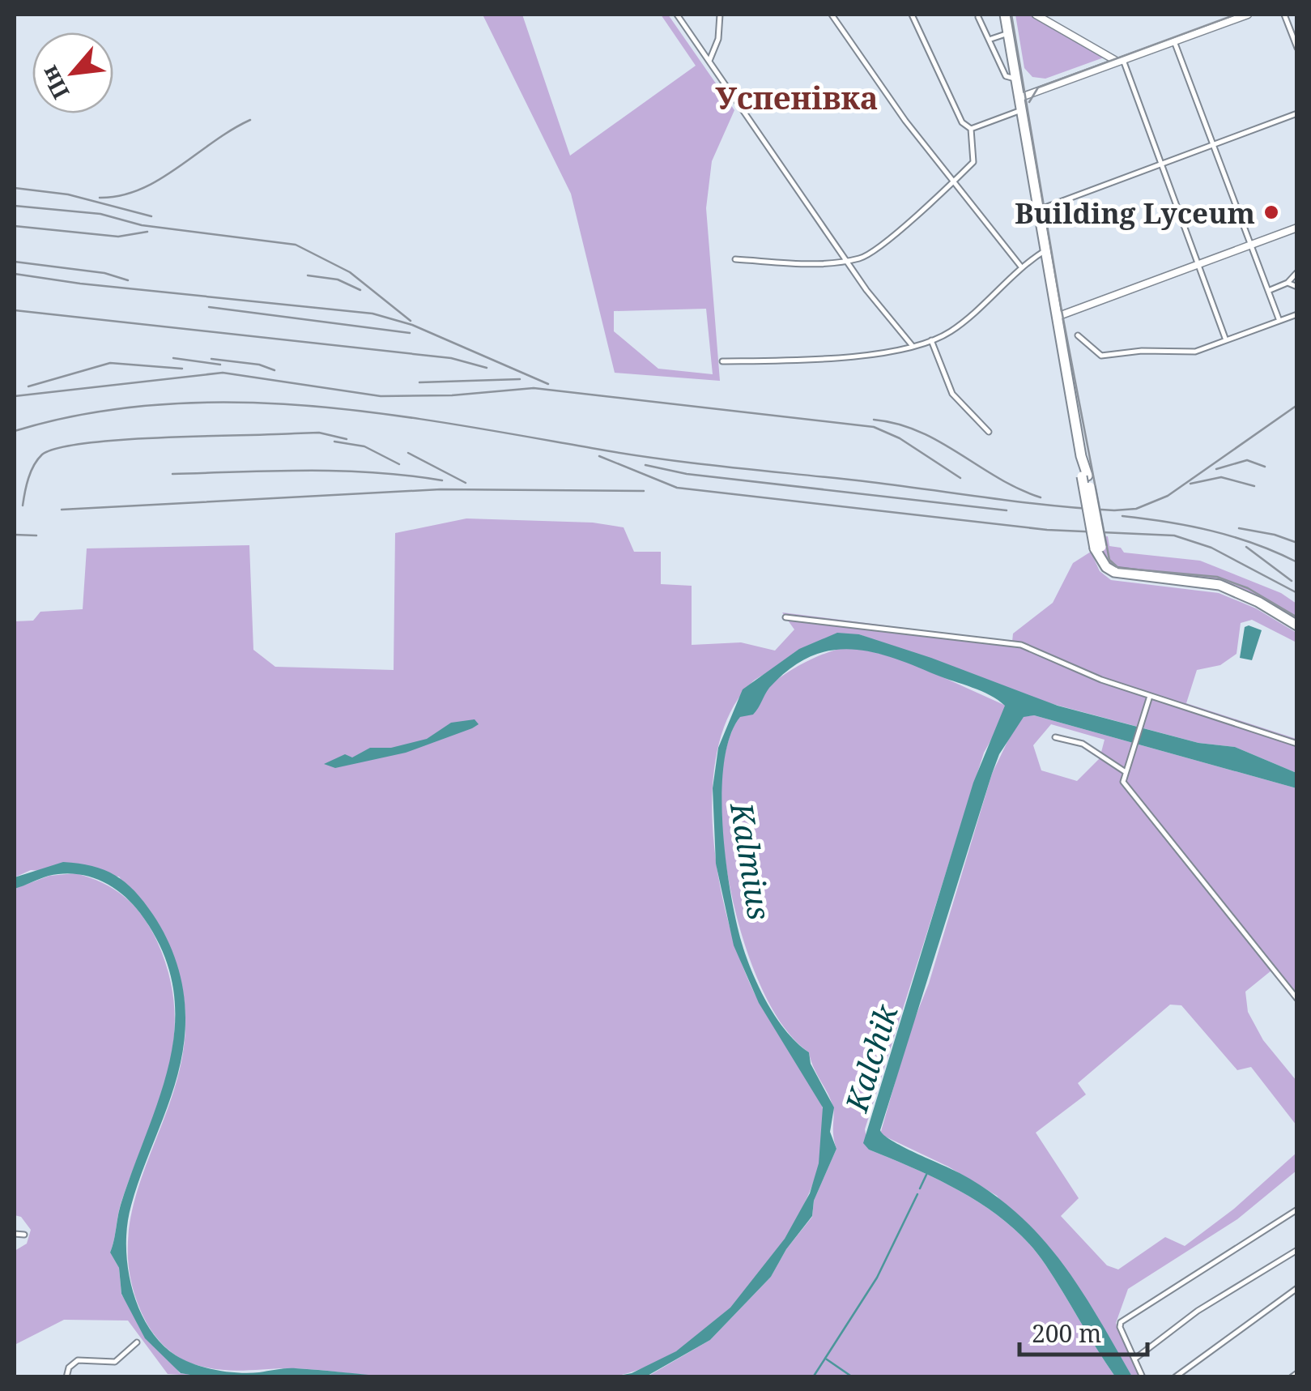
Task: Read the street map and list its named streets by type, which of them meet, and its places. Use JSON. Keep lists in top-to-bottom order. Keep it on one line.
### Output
{"districts":["Успенівка"],"water":["Kalmius","Kalchik"],"places":["Building Lyceum"],"scale_bar":"200 m","north":"bottom left"}
